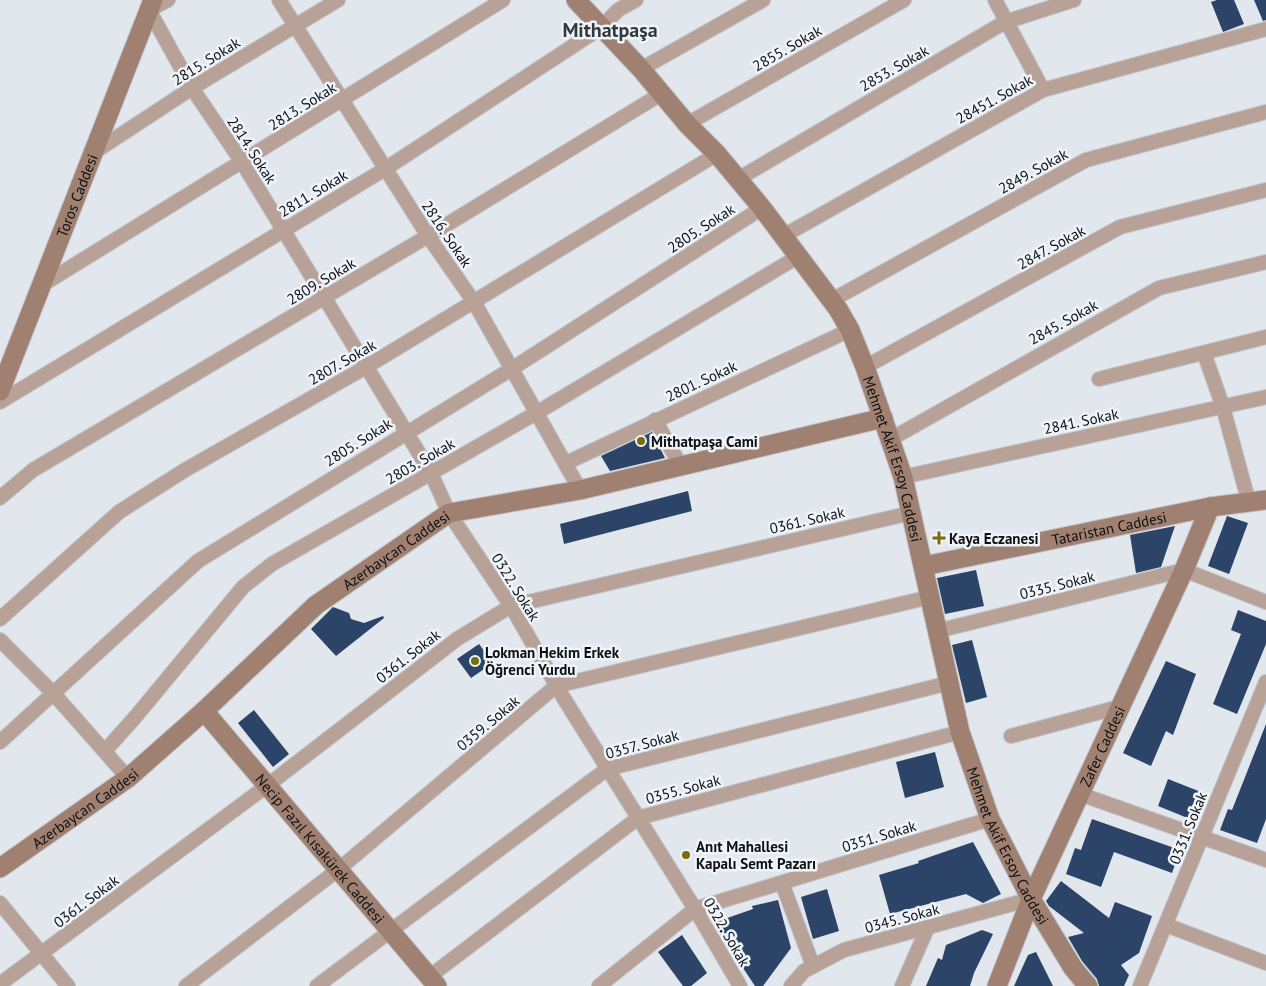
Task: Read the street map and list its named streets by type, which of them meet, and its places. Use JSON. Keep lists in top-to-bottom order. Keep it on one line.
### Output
{"streets":{"street":["2855. Sokak","2815. Sokak","2853. Sokak","28451. Sokak","2813. Sokak","2814. Sokak","2849. Sokak","2811. Sokak","Toros Caddesi","2805. Sokak","2816. Sokak","2847. Sokak","2809. Sokak","2845. Sokak","2807. Sokak","2801. Sokak","2841. Sokak","Mehmet Akif Ersoy Caddesi","2803. Sokak","0361. Sokak","Tataristan Caddesi","Azerbaycan Caddesi","0335. Sokak","0322. Sokak","0359. Sokak","0357. Sokak","Zafer Caddesi","0355. Sokak","0331. Sokak","0351. Sokak","Necip Fazıl Kısakürek Caddesi","0345. Sokak"]},"crossings":[["2855. Sokak","Mehmet Akif Ersoy Caddesi"],["2815. Sokak","2814. Sokak"],["2815. Sokak","Toros Caddesi"],["2815. Sokak","2816. Sokak"],["2853. Sokak","Mehmet Akif Ersoy Caddesi"],["28451. Sokak","Mehmet Akif Ersoy Caddesi"],["2813. Sokak","2814. Sokak"],["2813. Sokak","Toros Caddesi"],["2813. Sokak","2816. Sokak"],["2814. Sokak","2811. Sokak"],["2814. Sokak","Toros Caddesi"],["2814. Sokak","2805. Sokak"],["2814. Sokak","2809. Sokak"],["2814. Sokak","2807. Sokak"],["2814. Sokak","2803. Sokak"],["2814. Sokak","Azerbaycan Caddesi"],["2814. Sokak","0322. Sokak"],["2849. Sokak","Mehmet Akif Ersoy Caddesi"],["2811. Sokak","2816. Sokak"],["2811. Sokak","Mehmet Akif Ersoy Caddesi"],["2805. Sokak","2816. Sokak"],["2805. Sokak","Mehmet Akif Ersoy Caddesi"],["2816. Sokak","2809. Sokak"],["2816. Sokak","2807. Sokak"],["2816. Sokak","2801. Sokak"],["2816. Sokak","2803. Sokak"],["2816. Sokak","Azerbaycan Caddesi"],["2847. Sokak","Mehmet Akif Ersoy Caddesi"],["2809. Sokak","Mehmet Akif Ersoy Caddesi"],["2845. Sokak","Mehmet Akif Ersoy Caddesi"],["2807. Sokak","Mehmet Akif Ersoy Caddesi"],["2801. Sokak","Mehmet Akif Ersoy Caddesi"],["2841. Sokak","Mehmet Akif Ersoy Caddesi"],["Mehmet Akif Ersoy Caddesi","2803. Sokak"],["Mehmet Akif Ersoy Caddesi","0361. Sokak"],["Mehmet Akif Ersoy Caddesi","Tataristan Caddesi"],["Mehmet Akif Ersoy Caddesi","Azerbaycan Caddesi"],["Mehmet Akif Ersoy Caddesi","0335. Sokak"],["Mehmet Akif Ersoy Caddesi","0359. Sokak"],["Mehmet Akif Ersoy Caddesi","0357. Sokak"],["Mehmet Akif Ersoy Caddesi","Zafer Caddesi"],["Mehmet Akif Ersoy Caddesi","0355. Sokak"],["Mehmet Akif Ersoy Caddesi","0351. Sokak"],["Mehmet Akif Ersoy Caddesi","0345. Sokak"],["0361. Sokak","0322. Sokak"],["0361. Sokak","Necip Fazıl Kısakürek Caddesi"],["Tataristan Caddesi","Zafer Caddesi"],["Azerbaycan Caddesi","0322. Sokak"],["Azerbaycan Caddesi","Necip Fazıl Kısakürek Caddesi"],["0335. Sokak","Zafer Caddesi"],["0322. Sokak","0359. Sokak"],["0322. Sokak","0357. Sokak"],["0322. Sokak","0355. Sokak"],["0322. Sokak","0351. Sokak"],["0359. Sokak","Necip Fazıl Kısakürek Caddesi"],["0357. Sokak","Necip Fazıl Kısakürek Caddesi"],["Zafer Caddesi","0345. Sokak"],["0355. Sokak","Necip Fazıl Kısakürek Caddesi"]],"districts":["Mithatpaşa"],"places":{"other":["Mithatpaşa Cami","Lokman Hekim Erkek Öğrenci Yurdu","Anıt Mahallesi Kapalı Semt Pazarı"],"health":["Kaya Eczanesi"]}}
